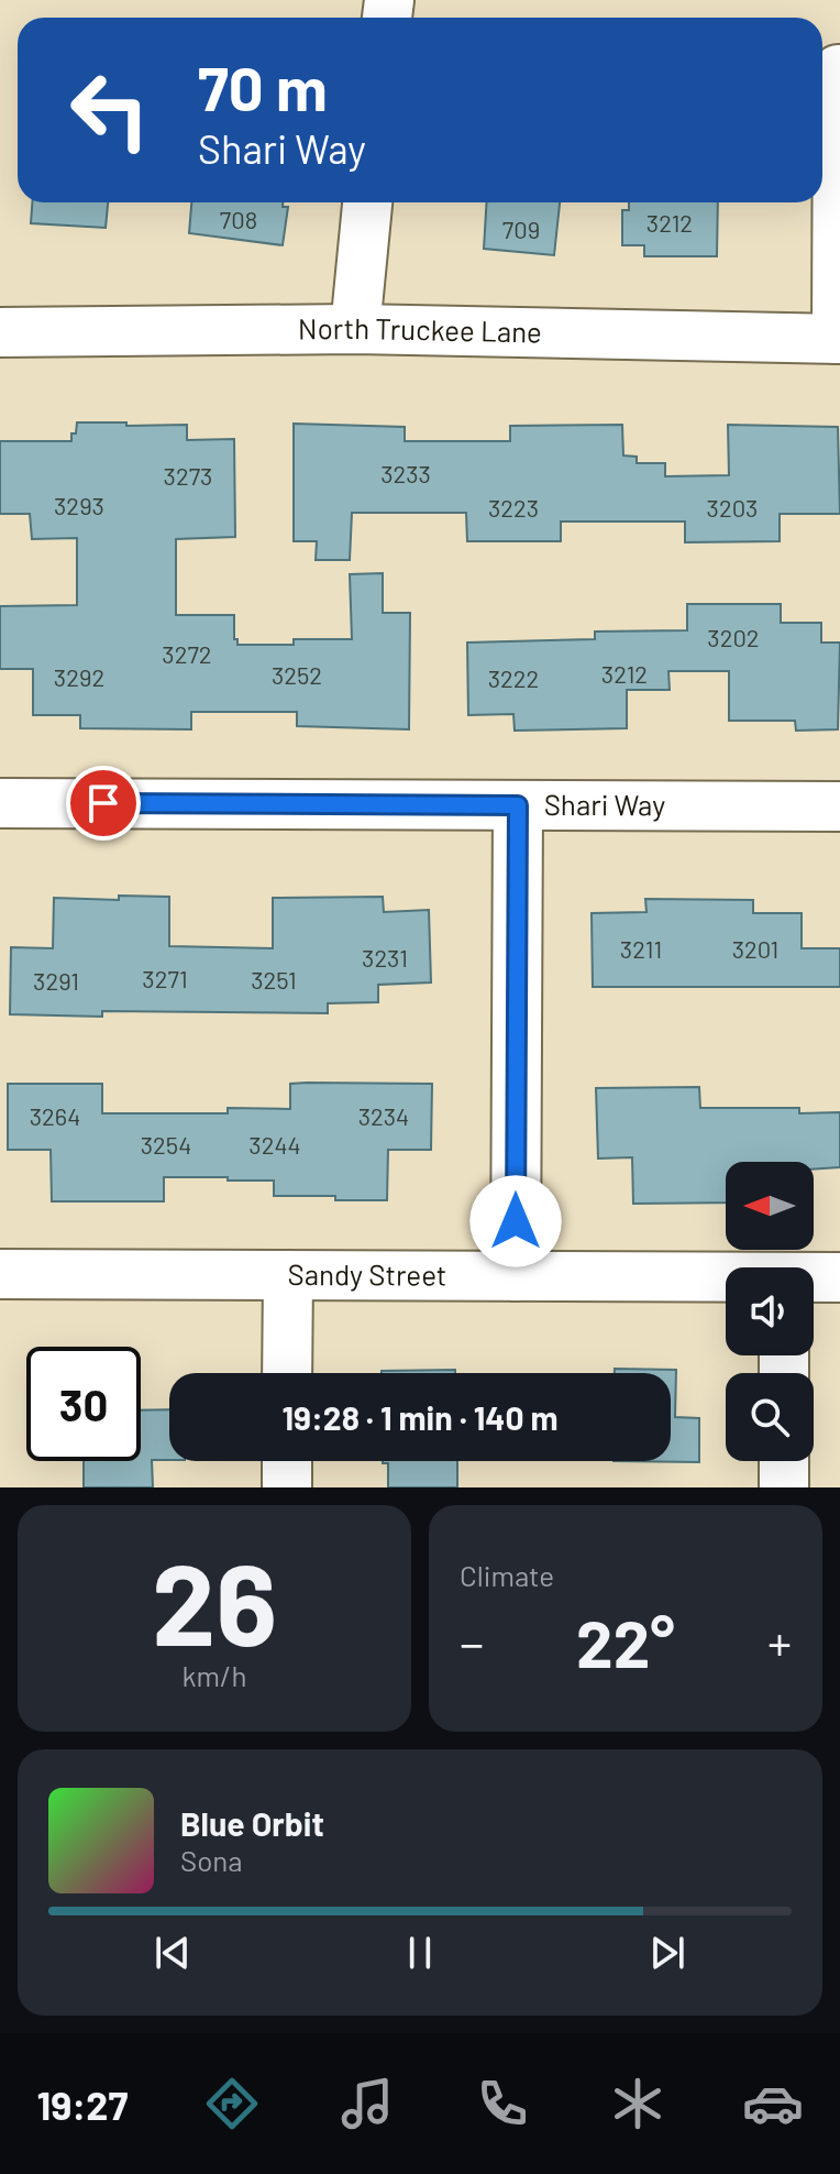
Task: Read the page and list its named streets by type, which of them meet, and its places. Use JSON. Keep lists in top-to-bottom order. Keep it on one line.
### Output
{"streets":{"street":["North Truckee Lane","Shari Way","Sandy Street"]},"house_numbers":["708","3212","709","3233","3273","3293","3223","3203","3202","3272","3212","3252","3292","3222","3211","3201","3231","3271","3251","3291","3264","3234","3254","3244"],"north":"left","page":{"turn":["70 m","Shari Way"],"limit":"30","trip":"19:28 · 1 min · 140 m","tile":[["26","km/h"],"Climate"],"heat":["−","22°","+"],"song":["Blue Orbit","Sona"],"tabs":"19:27"}}
